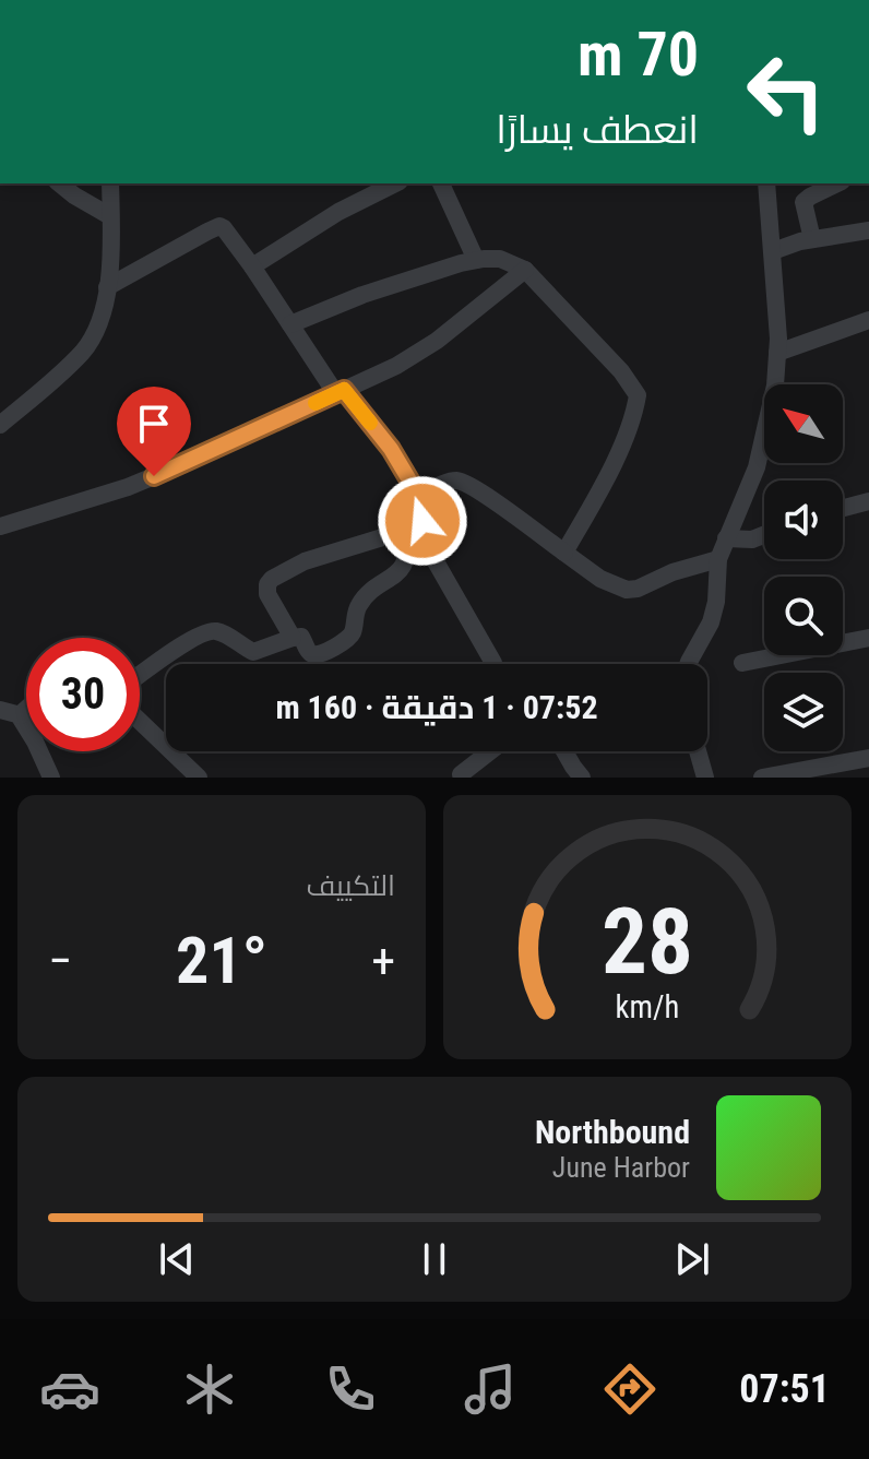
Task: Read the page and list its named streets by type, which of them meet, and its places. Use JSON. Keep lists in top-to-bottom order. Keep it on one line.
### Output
{"north":"top left","page":{"turn":["70 m","انعطف يسارًا"],"limit":"30","trip":"07:52 · 1 دقيقة · 160 m","tile":"التكييف","heat":["−","21°","+"],"song":["Northbound","June Harbor"],"tabs":"07:51","gauge":["28","km/h"]}}
